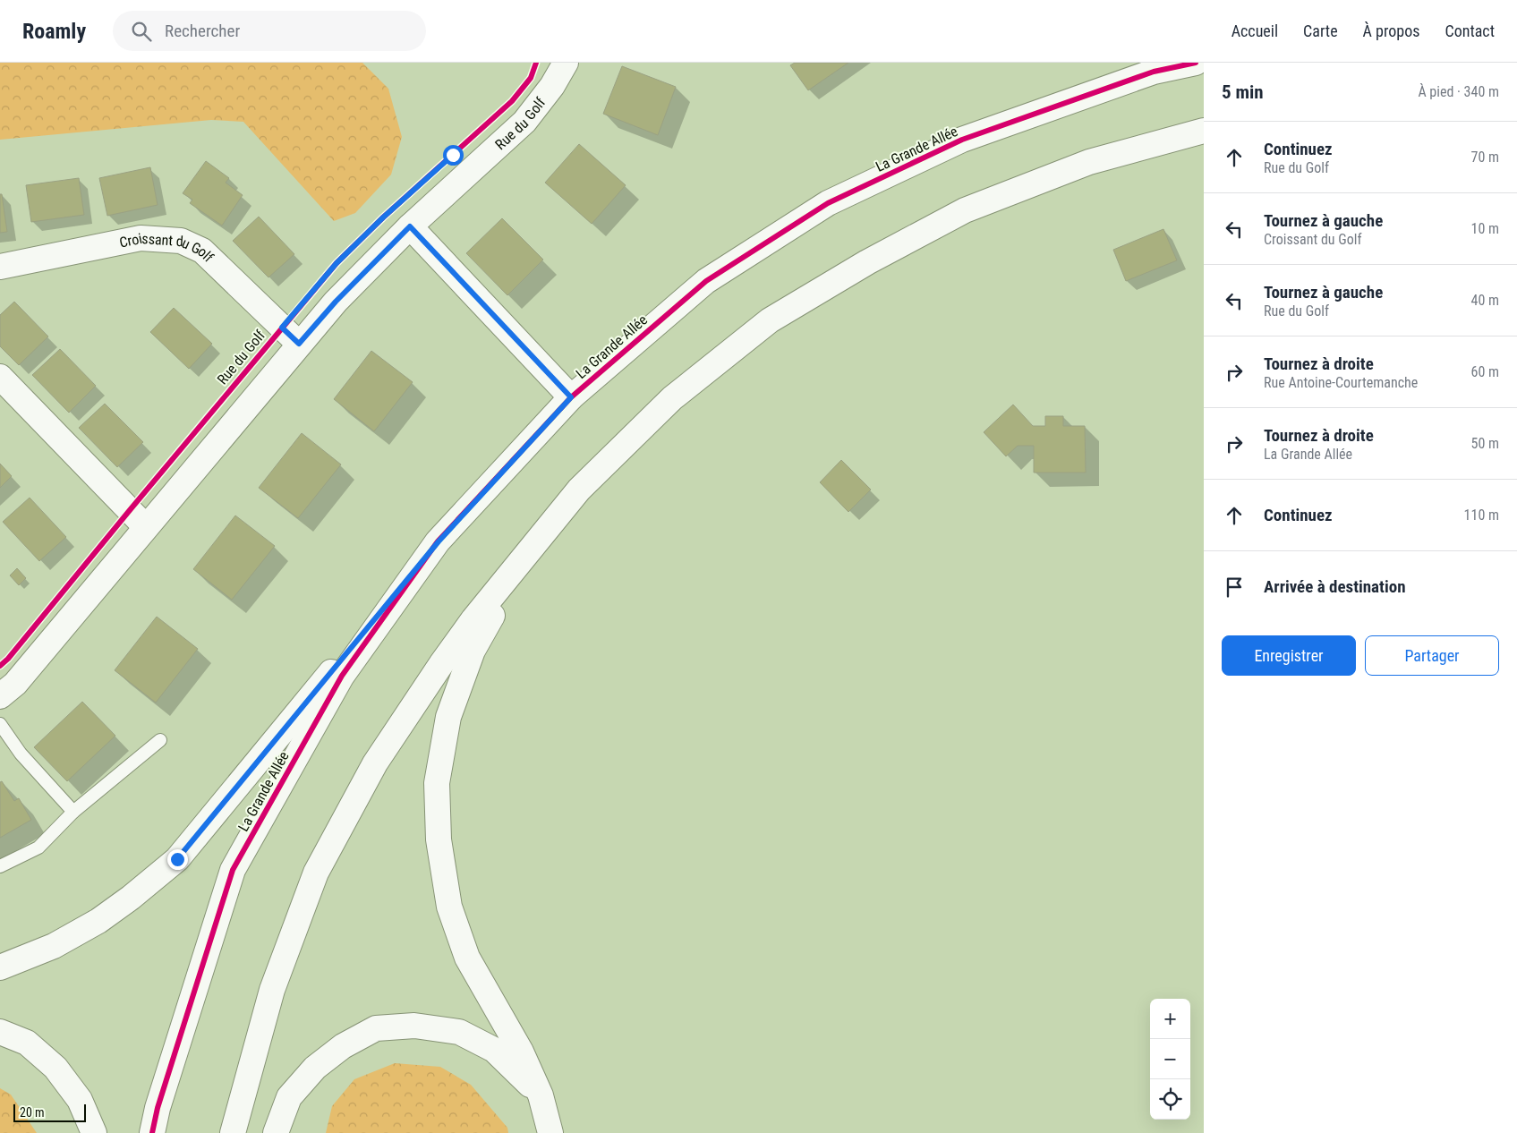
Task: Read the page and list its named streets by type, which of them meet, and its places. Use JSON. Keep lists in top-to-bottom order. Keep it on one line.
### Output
{"streets":{"street":["Rue du Golf","La Grande Allée","Croissant du Golf"]},"crossings":[["Rue du Golf","Croissant du Golf"]],"scale_bar":"20 m","page":{"header":"Roamly","search":"Rechercher","nav":["Accueil","Carte","À propos","Contact"],"heading":["5 min","À pied · 340 m"],"list":[["Continuez","Rue du Golf","70 m"],["Tournez à gauche","Croissant du Golf","10 m"],["Tournez à gauche","Rue du Golf","40 m"],["Tournez à droite","Rue Antoine-Courtemanche","60 m"],["Tournez à droite","La Grande Allée","50 m"],["Continuez","110 m"],"Arrivée à destination"],"buttons":["Enregistrer","Partager"],"map_buttons":["+","−"],"scale":"20 m"}}
